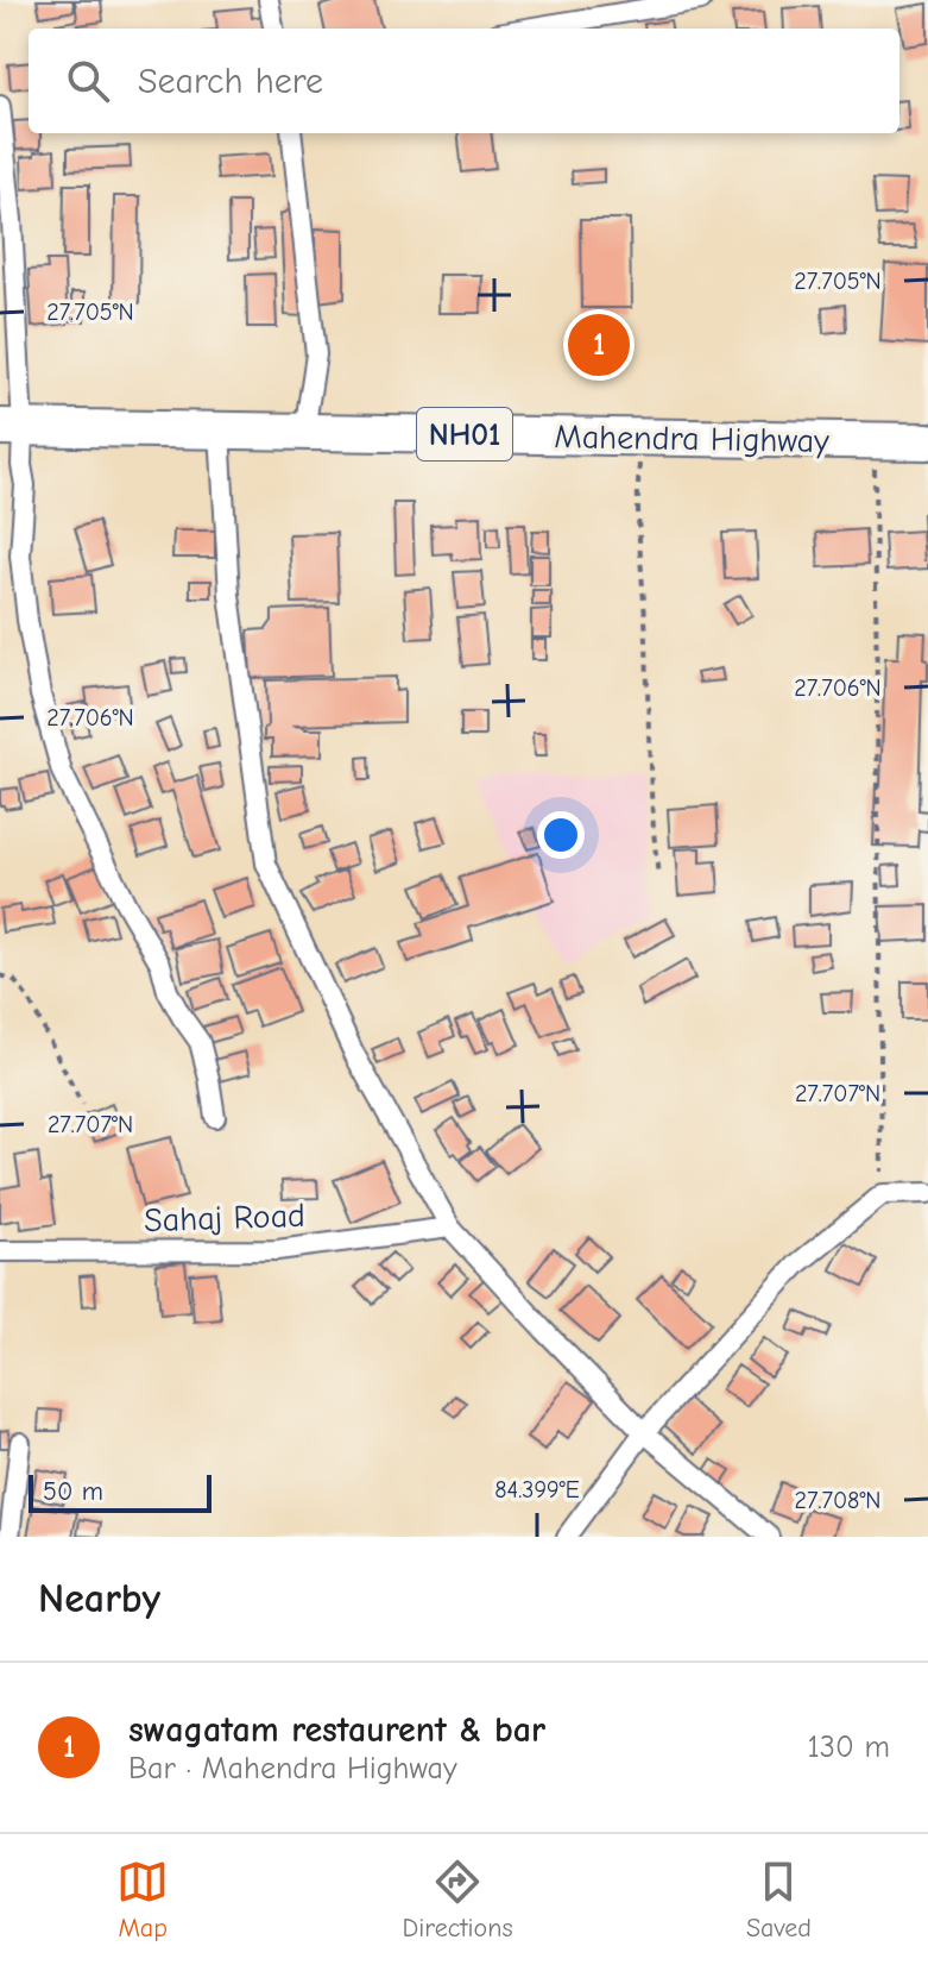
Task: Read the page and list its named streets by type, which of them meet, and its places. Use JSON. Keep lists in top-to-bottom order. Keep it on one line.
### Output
{"streets":{"highway":["NH01","Mahendra Highway"],"street":["Sahaj Road"]},"scale_bar":"50 m","page":{"search":"Search here","pins":"1","scale":"50 m","heading":"Nearby","list":[{"mark":"1","name":"swagatam restaurent & bar","note":"Bar · Mahendra Highway","value":"130 m"}],"nav":["Map","Directions","Saved"]},"coordinates":["27.705°N","27.706°N","27.707°N","84.399°E","27.708°N"]}
